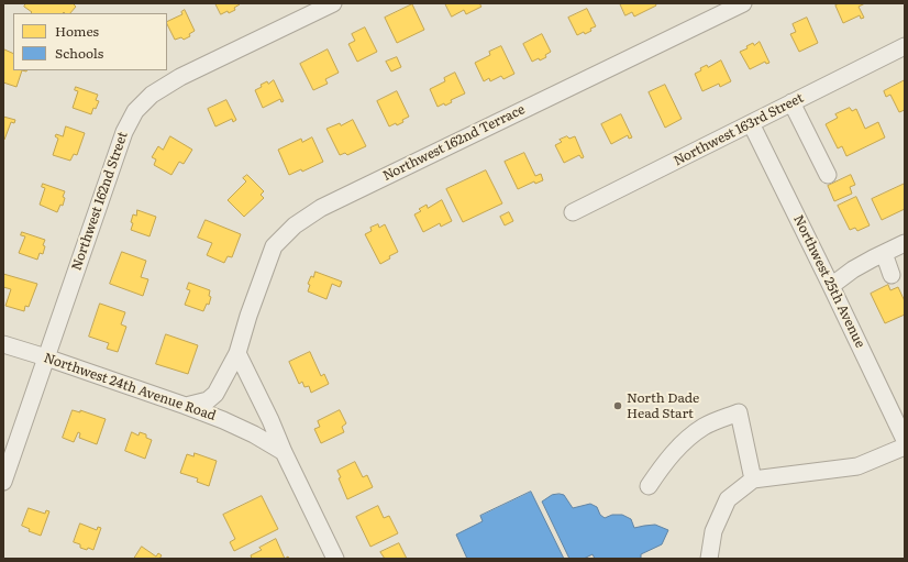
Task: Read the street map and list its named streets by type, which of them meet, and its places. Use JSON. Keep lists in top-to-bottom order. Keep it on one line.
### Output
{"streets":{"street":["Northwest 163rd Street","Northwest 162nd Terrace","Northwest 162nd Street","Northwest 25th Avenue","Northwest 24th Avenue Road"]},"crossings":[["Northwest 163rd Street","Northwest 25th Avenue"],["Northwest 162nd Terrace","Northwest 24th Avenue Road"],["Northwest 162nd Street","Northwest 24th Avenue Road"]],"places":["North Dade Head Start"],"legend":["Homes","Schools"]}
